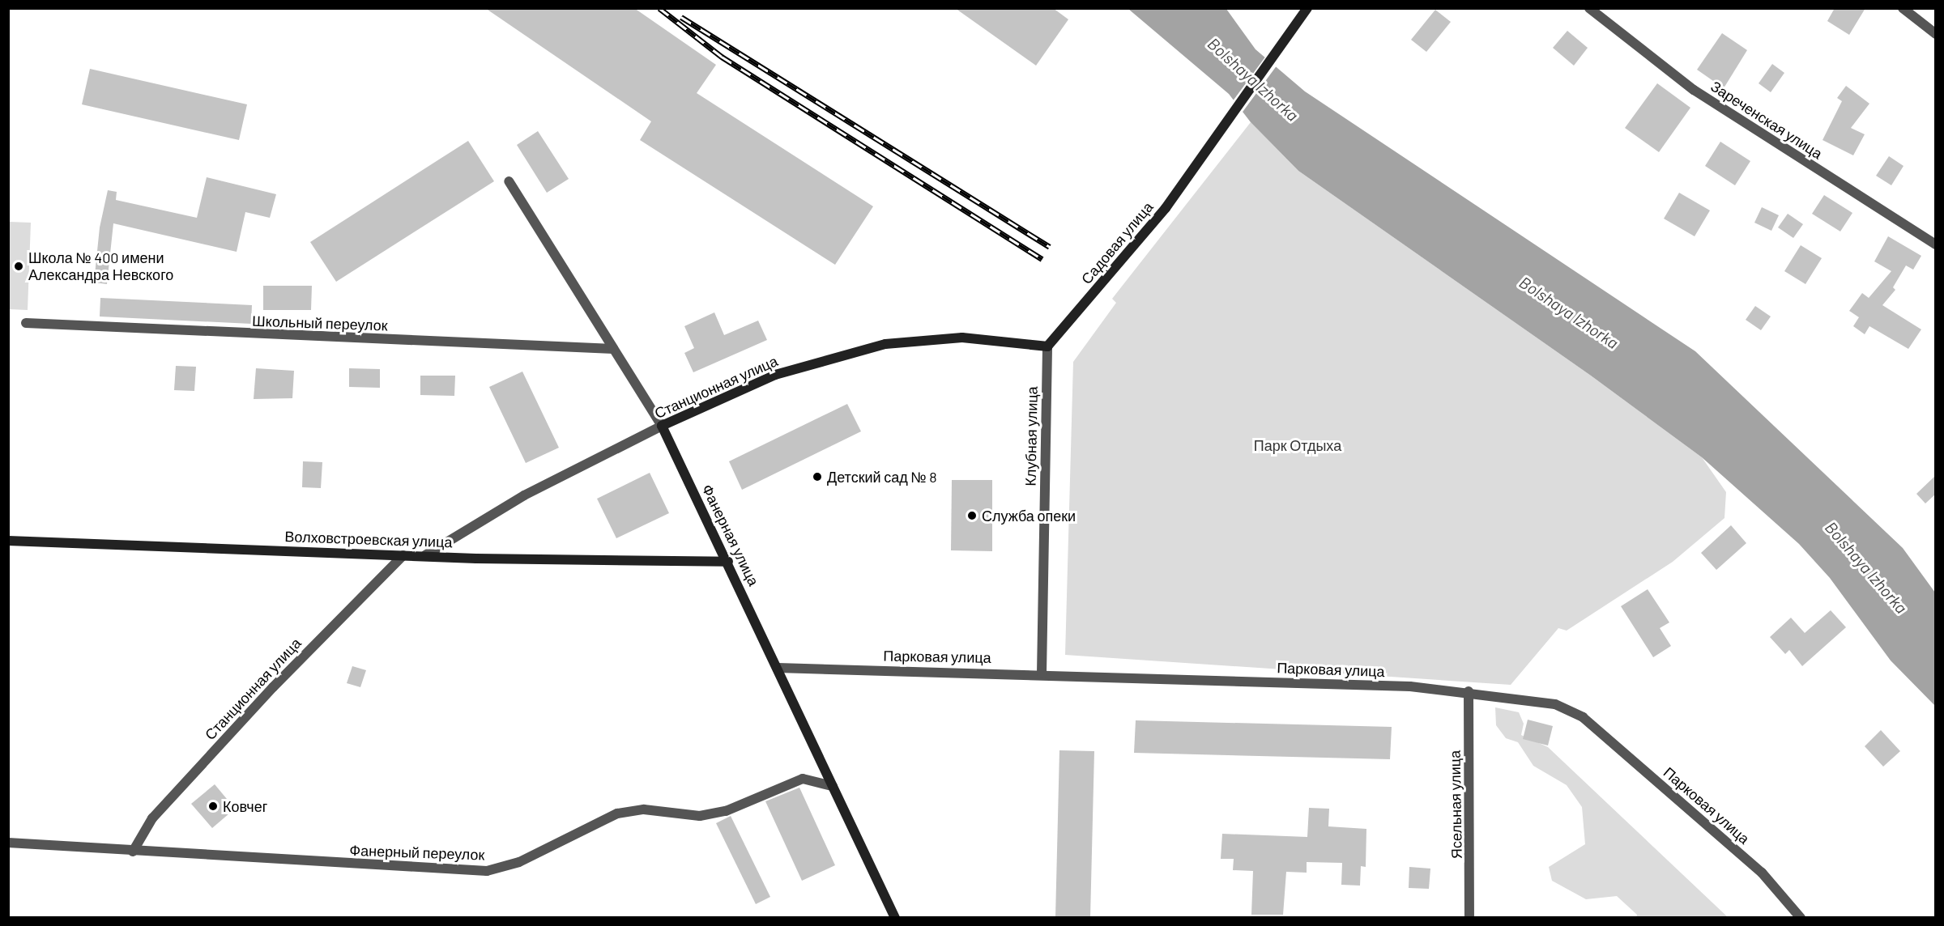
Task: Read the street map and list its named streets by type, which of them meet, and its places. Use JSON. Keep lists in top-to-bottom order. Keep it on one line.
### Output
{"streets":{"street":["Зареченская улица","Садовая улица","Школьный переулок","Станционная улица","Клубная улица","Фанерная улица","Волховстроевская улица","Парковая улица","Ясельная улица","Фанерный переулок"]},"crossings":[["Садовая улица","Станционная улица"],["Садовая улица","Клубная улица"],["Школьный переулок","Фанерная улица"],["Станционная улица","Клубная улица"],["Станционная улица","Фанерная улица"],["Станционная улица","Волховстроевская улица"],["Станционная улица","Фанерный переулок"],["Клубная улица","Парковая улица"],["Фанерная улица","Волховстроевская улица"],["Фанерная улица","Парковая улица"],["Фанерная улица","Фанерный переулок"],["Парковая улица","Ясельная улица"]],"water":["Bolshaya Izhorka"],"parks":["Парк Отдыха"],"places":["Школа № 400 имени Александра Невского","Детский сад № 8","Служба опеки","Ковчег"]}
